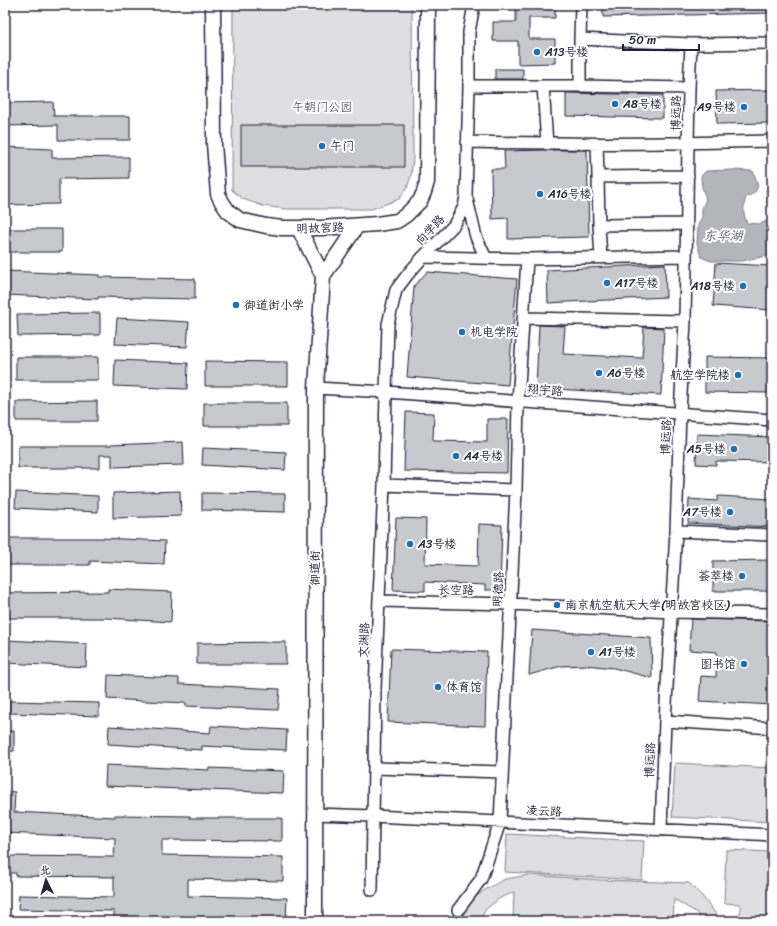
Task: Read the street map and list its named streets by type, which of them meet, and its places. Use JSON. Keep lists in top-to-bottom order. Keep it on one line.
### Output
{"streets":{"main road":["明故宫路","御道街"],"lane":["博远路","向学路","翔宇路","明德路","长空路","文渊路","凌云路"]},"crossings":[["博远路","翔宇路"],["博远路","长空路"],["博远路","凌云路"],["向学路","翔宇路"],["向学路","文渊路"],["翔宇路","御道街"],["翔宇路","明德路"],["翔宇路","文渊路"],["御道街","凌云路"],["明德路","长空路"],["明德路","凌云路"],["长空路","文渊路"],["文渊路","凌云路"]],"water":["东华湖"],"parks":["午朝门公园"],"places":["A13号楼","A8号楼","A9号楼","午门","A16号楼","A17号楼","A18号楼","御道街小学","机电学院","A6号楼","航空学院楼","A5号楼","A4号楼","A7号楼","A3号楼","荟萃楼","南京航空航天大学(明故宫校区)","A1号楼","图书馆","体育馆"],"scale_bar":"50 m","north":"top"}
